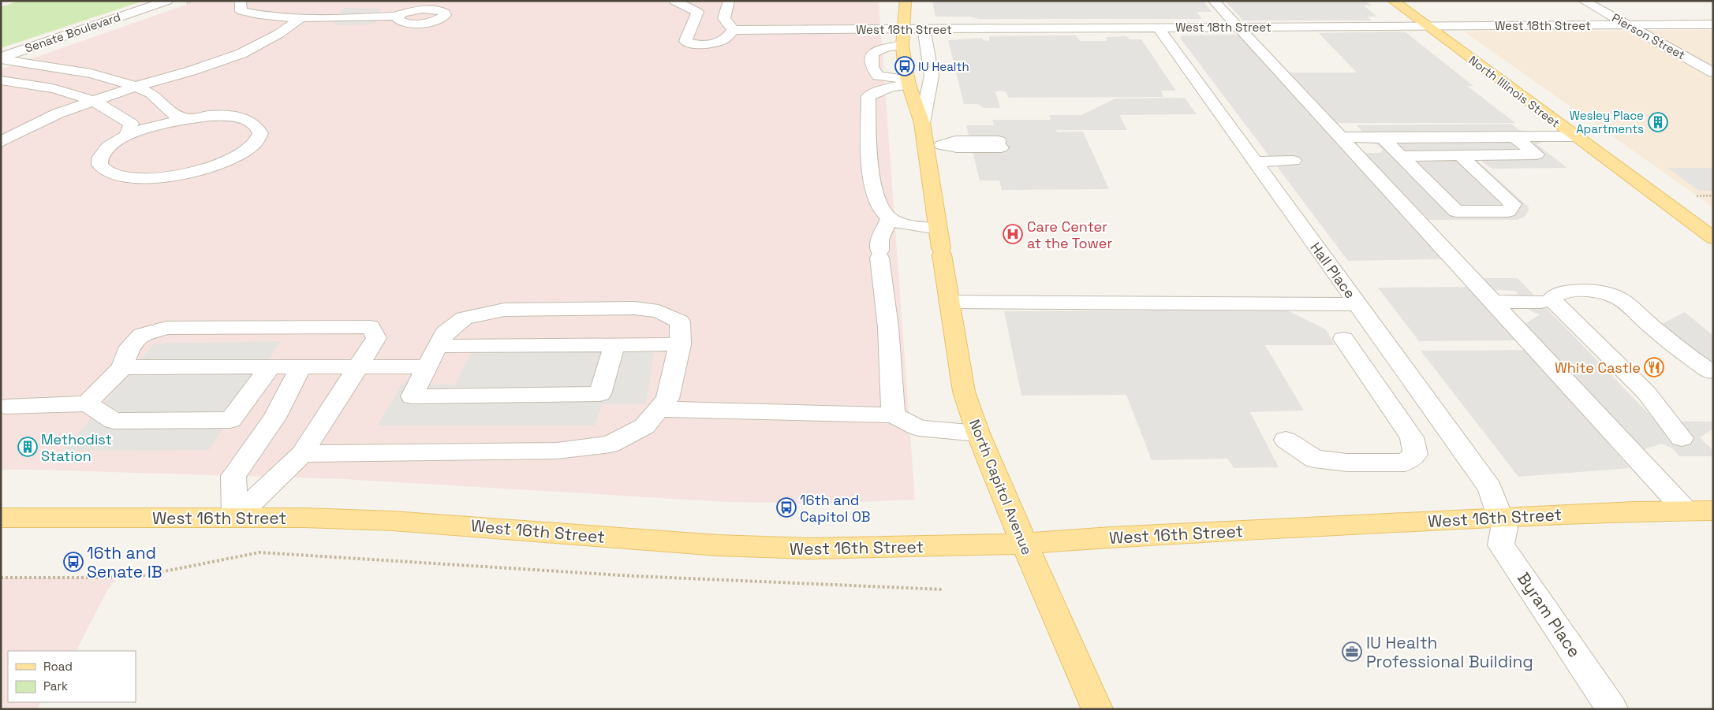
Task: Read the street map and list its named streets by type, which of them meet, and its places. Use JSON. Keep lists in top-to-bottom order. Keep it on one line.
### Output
{"streets":{"main road":["North Illinois Street","North Capitol Avenue","West 16th Street"],"street":["West 18th Street","Senate Boulevard","Pierson Street","Hall Place","Byram Place"]},"crossings":[["West 18th Street","Pierson Street"],["West 18th Street","North Illinois Street"],["West 18th Street","Hall Place"],["West 18th Street","North Capitol Avenue"],["Hall Place","West 16th Street"],["Hall Place","Byram Place"],["North Capitol Avenue","West 16th Street"],["West 16th Street","Byram Place"]],"places":{"bus stop":["IU Health","16th and Capitol OB","16th and Senate IB"],"building":["Wesley Place Apartments","Methodist Station"],"hospital":["Care Center at the Tower"],"restaurant":["White Castle"],"office":["IU Health Professional Building"]},"legend":["Road","Park"]}
